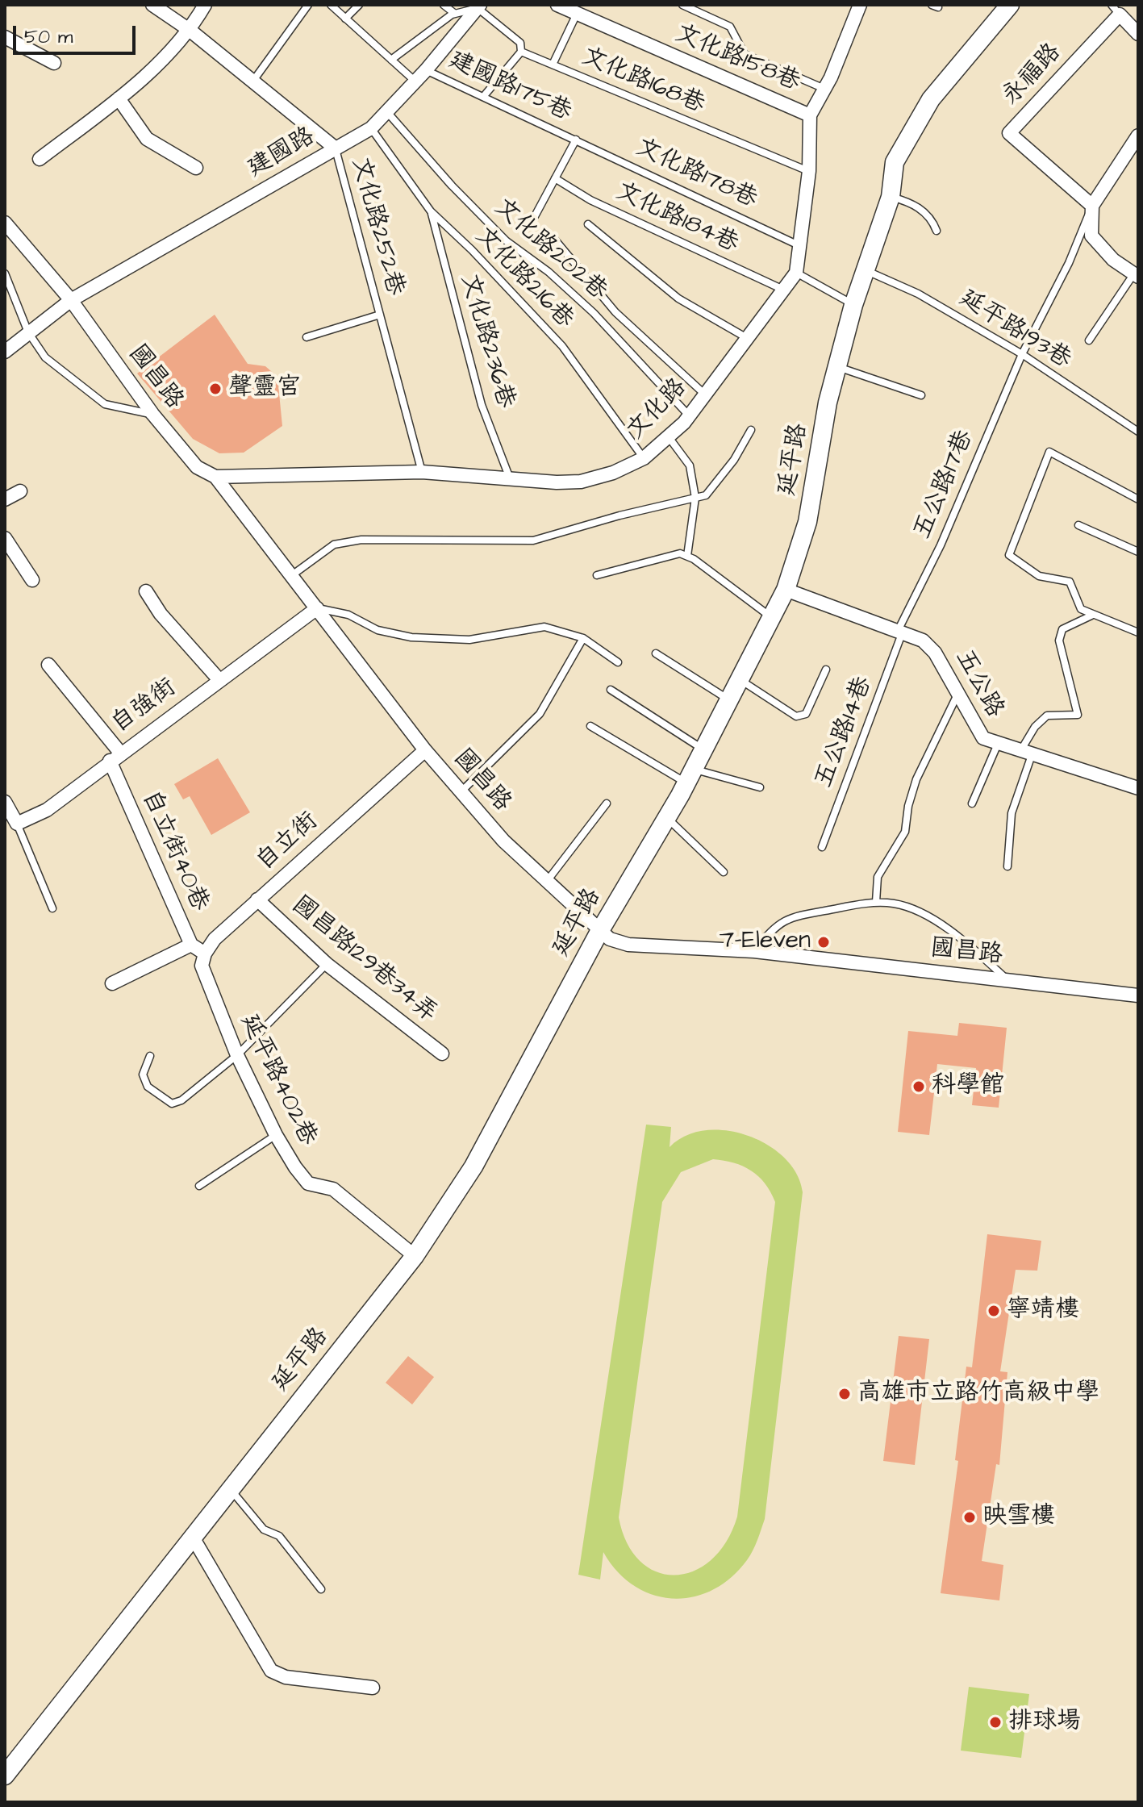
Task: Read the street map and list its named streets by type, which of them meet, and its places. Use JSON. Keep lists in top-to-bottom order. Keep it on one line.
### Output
{"streets":{"street":["文化路158巷","永福路","建國路","國昌路","文化路","延平路","五公路","自強街","自立街","自立街40巷","國昌路129巷34弄","延平路402巷"],"lane":["文化路168巷","建國路175巷","文化路178巷","文化路184巷","文化路252巷","文化路202巷","文化路216巷","延平路193巷","文化路236巷","五公路17巷","五公路14巷"]},"crossings":[["永福路","五公路17巷"],["文化路168巷","建國路"],["建國路175巷","建國路"],["建國路175巷","文化路178巷"],["建國路","文化路252巷"],["建國路","文化路202巷"],["建國路","文化路216巷"],["建國路","國昌路"],["文化路184巷","文化路"],["文化路252巷","文化路"],["文化路202巷","文化路"],["文化路216巷","文化路236巷"],["文化路216巷","文化路"],["延平路193巷","延平路"],["延平路193巷","五公路17巷"],["文化路236巷","文化路"],["國昌路","文化路"],["國昌路","延平路"],["國昌路","自強街"],["國昌路","自立街"],["延平路","五公路"],["延平路","延平路402巷"],["五公路17巷","五公路"],["五公路17巷","五公路14巷"],["五公路","五公路14巷"],["自強街","自立街40巷"],["自立街","自立街40巷"],["自立街","國昌路129巷34弄"],["自立街","延平路402巷"],["自立街40巷","延平路402巷"]],"places":["聲靈宮","7-Eleven","科學館","寧靖樓","高雄市立路竹高級中學","映雪樓","排球場"],"scale_bar":"50 m"}
